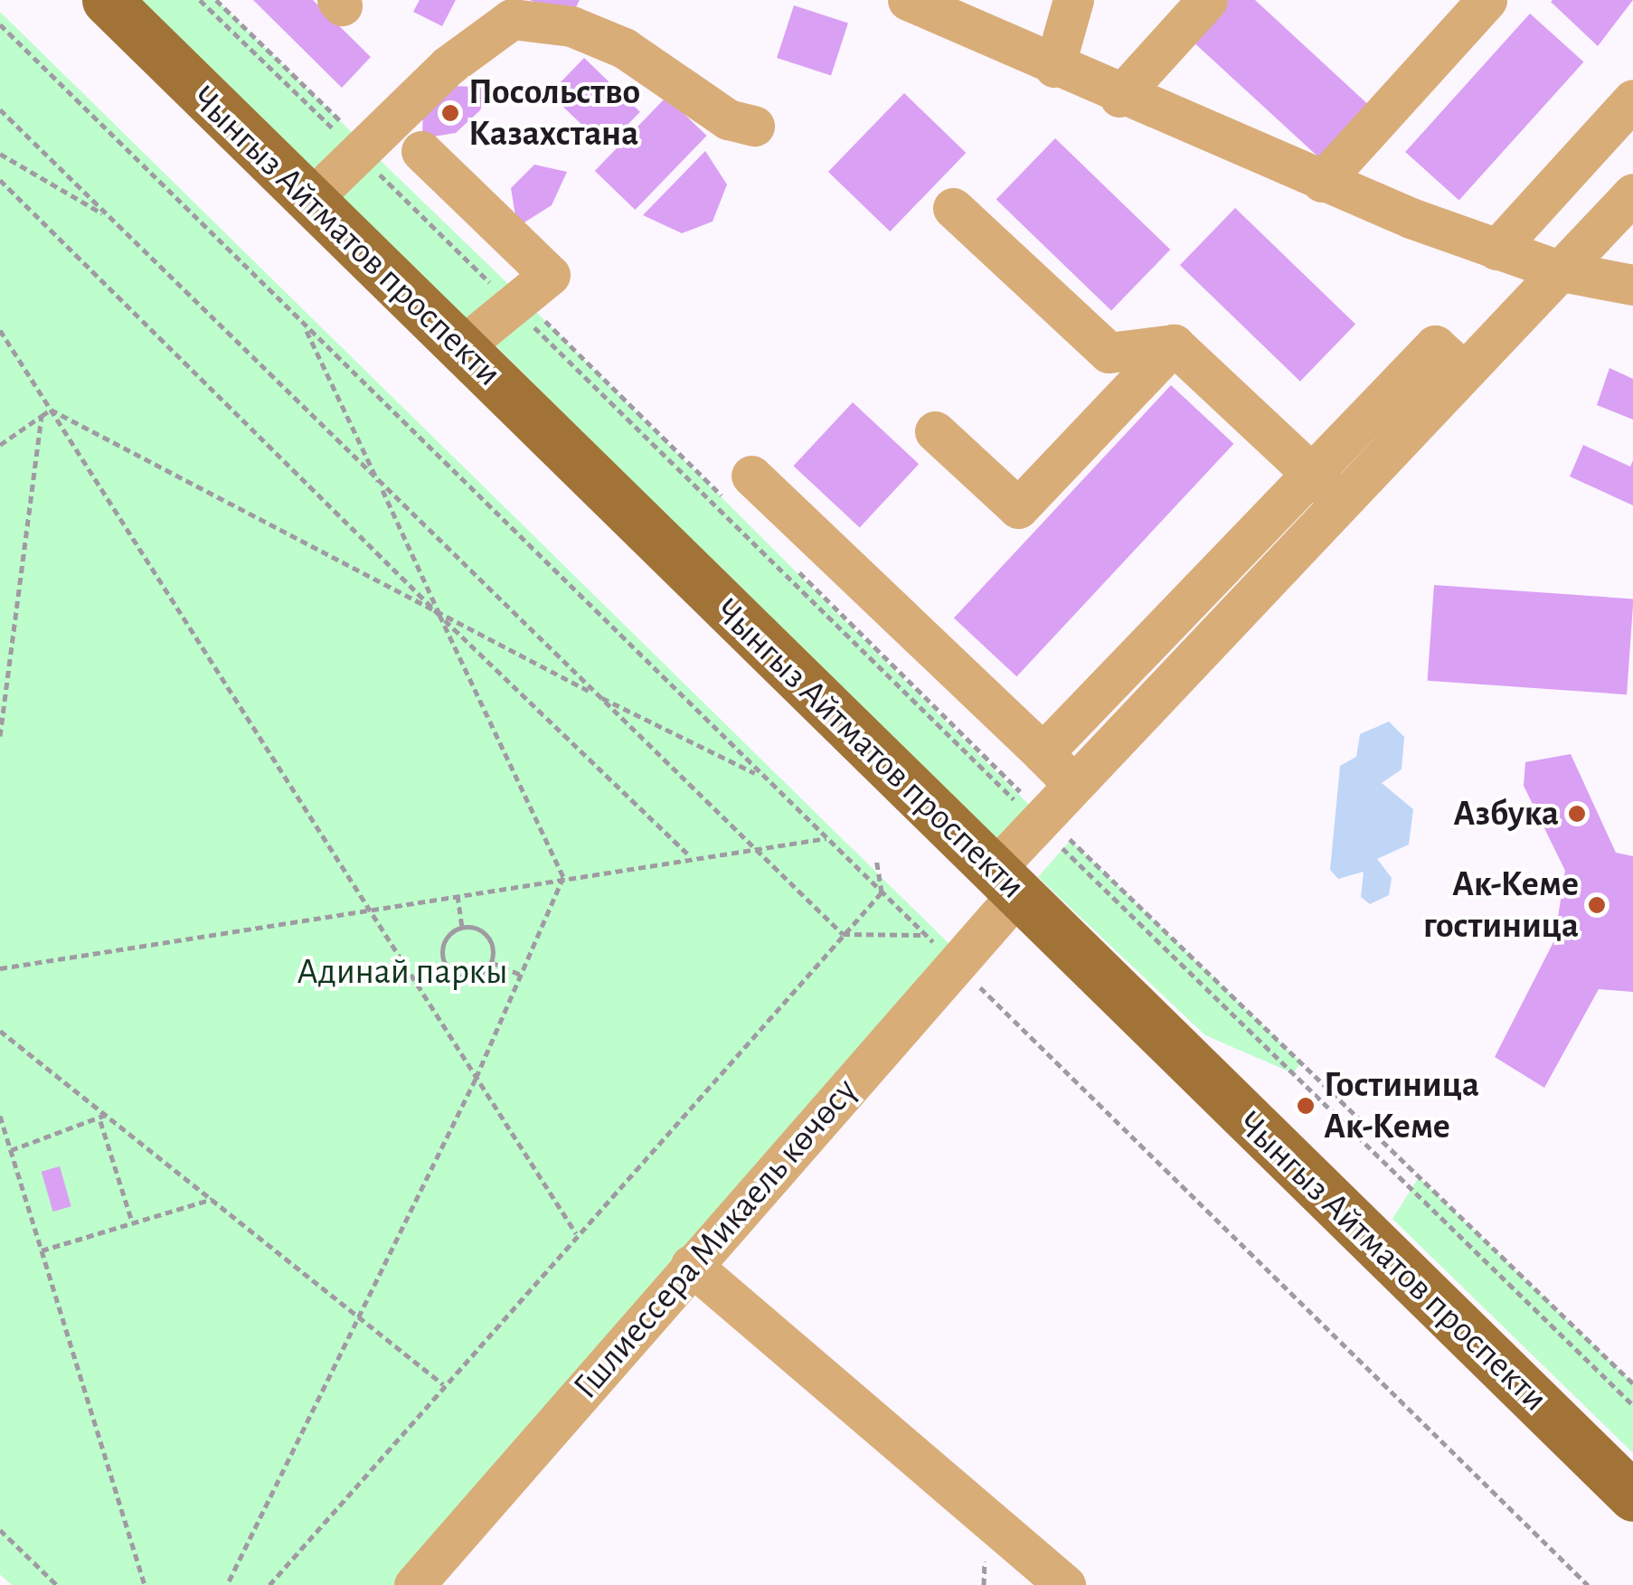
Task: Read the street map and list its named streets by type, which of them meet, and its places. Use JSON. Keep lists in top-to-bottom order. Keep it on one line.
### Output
{"streets":{"main road":["Чынгыз Айтматов проспекти"],"street":["Гшлиессера Микаель көчөсү"]},"crossings":[["Чынгыз Айтматов проспекти","Гшлиессера Микаель көчөсү"]],"parks":["Адинай паркы"],"places":["Посольство Казахстана","Азбука","Ак-Кеме гостиница","Гостиница Ак-Кеме"]}
